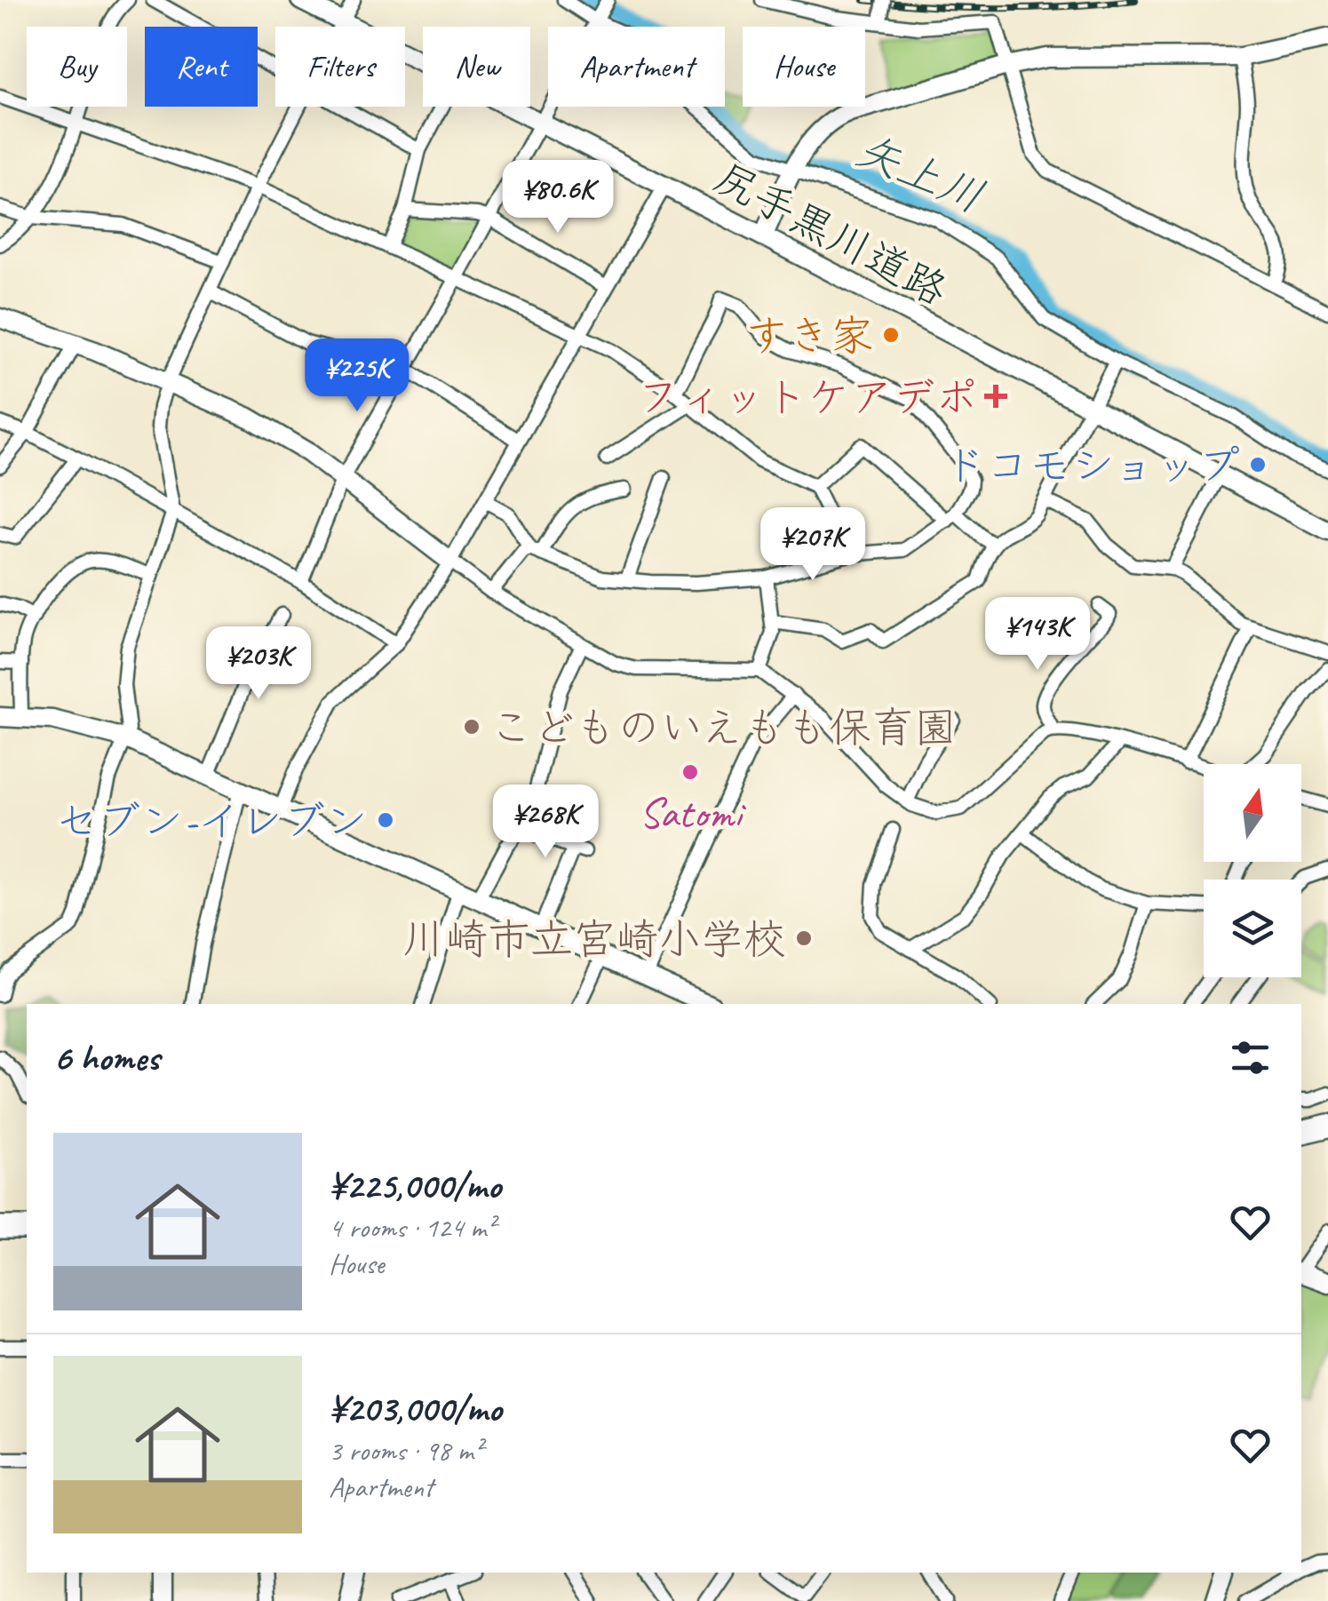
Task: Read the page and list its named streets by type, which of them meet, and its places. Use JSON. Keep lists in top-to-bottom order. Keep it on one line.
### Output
{"streets":{"street":["尻手黒川道路"]},"water":["矢上川"],"places":{"other":["すき家","ドコモショップ","こどものいえもも保育園","Satomi","セブン-イレブン","川崎市立宮崎小学校"],"health":["フィットケアデポ"]},"north":"top","page":{"chip":["Buy","Rent","Filters","New","Apartment","House"],"price":["¥80.6K","¥225K","¥207K","¥143K","¥203K","¥268K"],"heading":"6 homes","list":[{"name":"¥225,000/mo","note":"4 rooms · 124 m² · House"},{"name":"¥203,000/mo","note":"3 rooms · 98 m² · Apartment"}]}}
